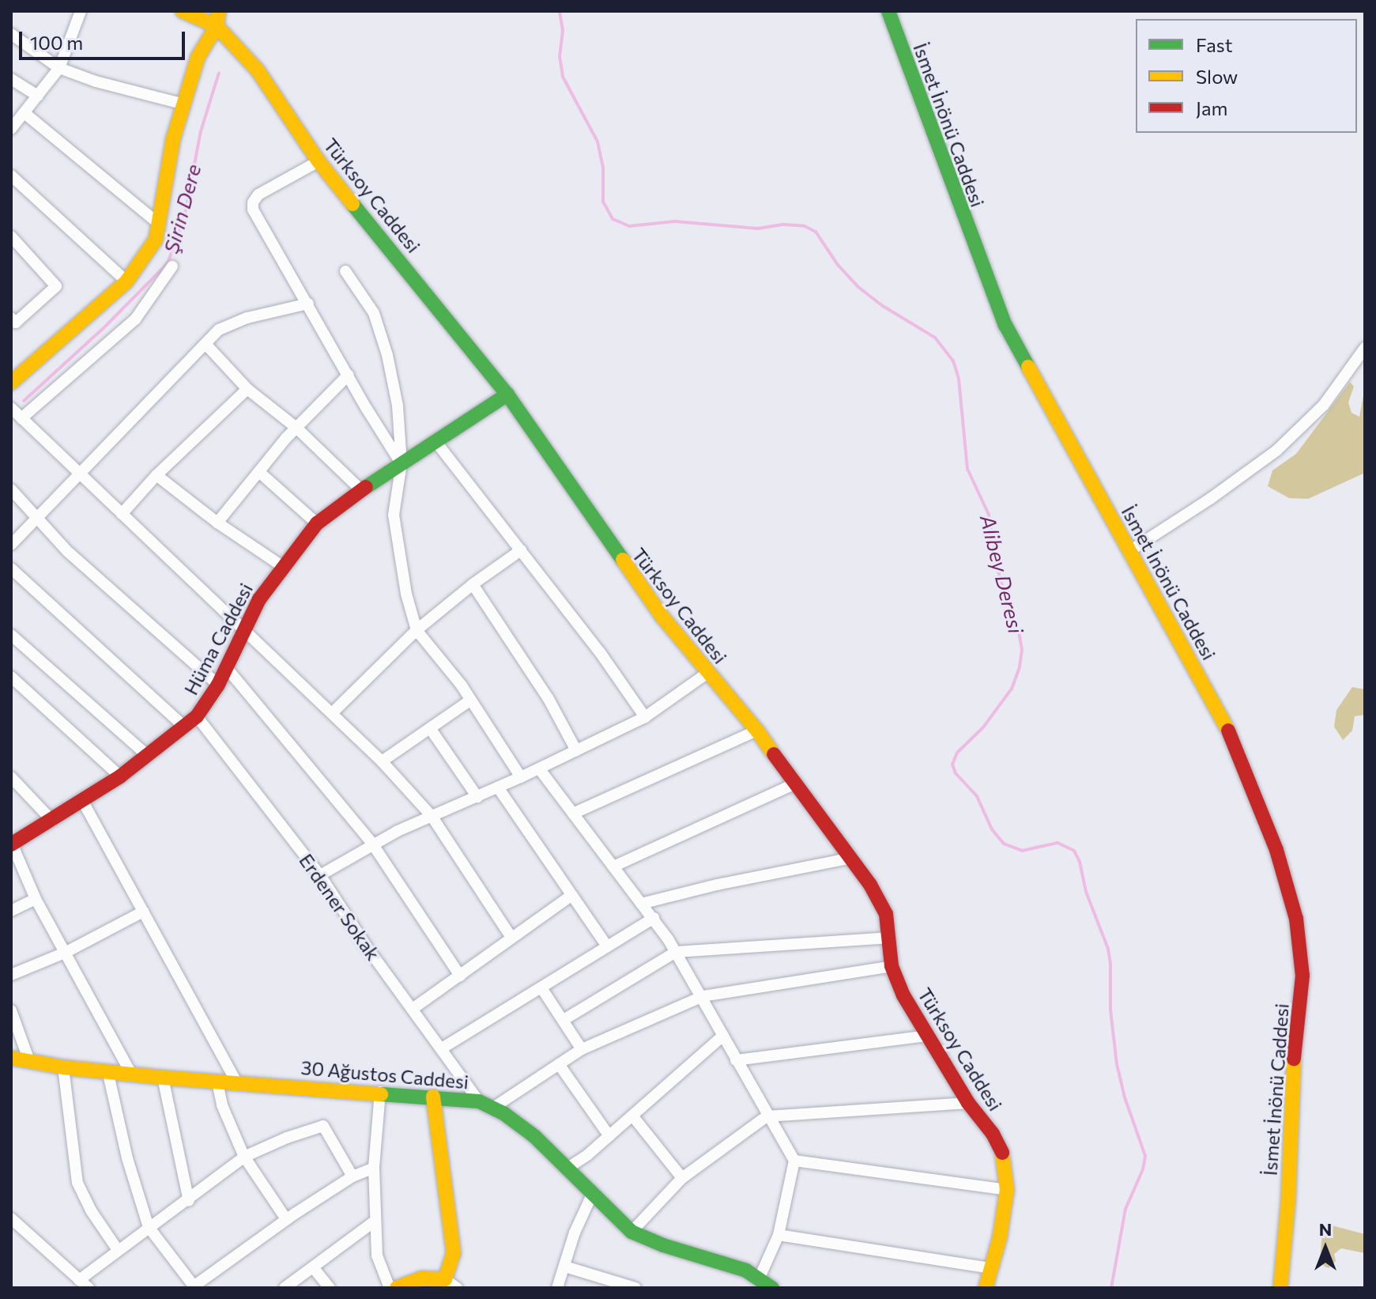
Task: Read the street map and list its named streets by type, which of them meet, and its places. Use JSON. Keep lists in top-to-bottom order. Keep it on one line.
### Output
{"streets":{"main road":["İsmet İnönü Caddesi","Türksoy Caddesi","Hüma Caddesi","30 Ağustos Caddesi"],"street":["Erdener Sokak"]},"crossings":[["Türksoy Caddesi","Hüma Caddesi"],["Hüma Caddesi","Erdener Sokak"],["Erdener Sokak","30 Ağustos Caddesi"]],"water":["Şirin Dere","Alibey Deresi"],"legend":["Fast","Slow","Jam"],"scale_bar":"100 m","north":"top"}
